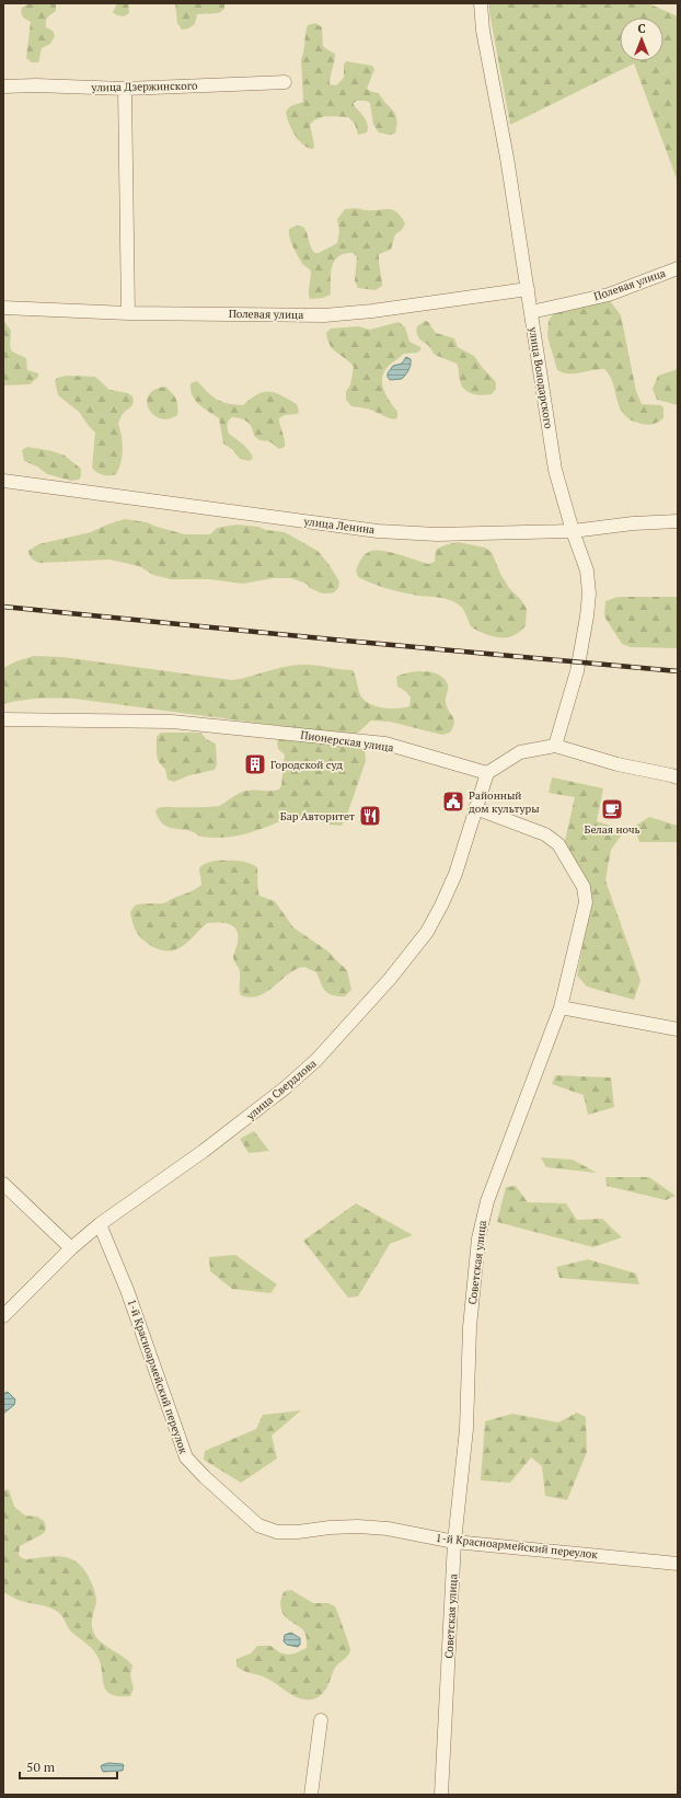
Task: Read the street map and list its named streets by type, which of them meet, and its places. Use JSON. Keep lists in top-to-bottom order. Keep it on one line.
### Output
{"streets":{"street":["улица Дзержинского","Полевая улица","улица Володарского","улица Ленина","Пионерская улица","улица Свердлова","Советская улица","1-й Красноармейский переулок"]},"crossings":[["Полевая улица","улица Володарского"],["улица Володарского","улица Ленина"],["Пионерская улица","улица Свердлова"],["улица Свердлова","Советская улица"],["улица Свердлова","1-й Красноармейский переулок"],["Советская улица","1-й Красноармейский переулок"]],"places":{"building":["Городской суд"],"public building":["Районный дом культуры"],"cafe":["Белая ночь"],"restaurant":["Бар Авторитет"]},"scale_bar":"50 m","north":"top"}
